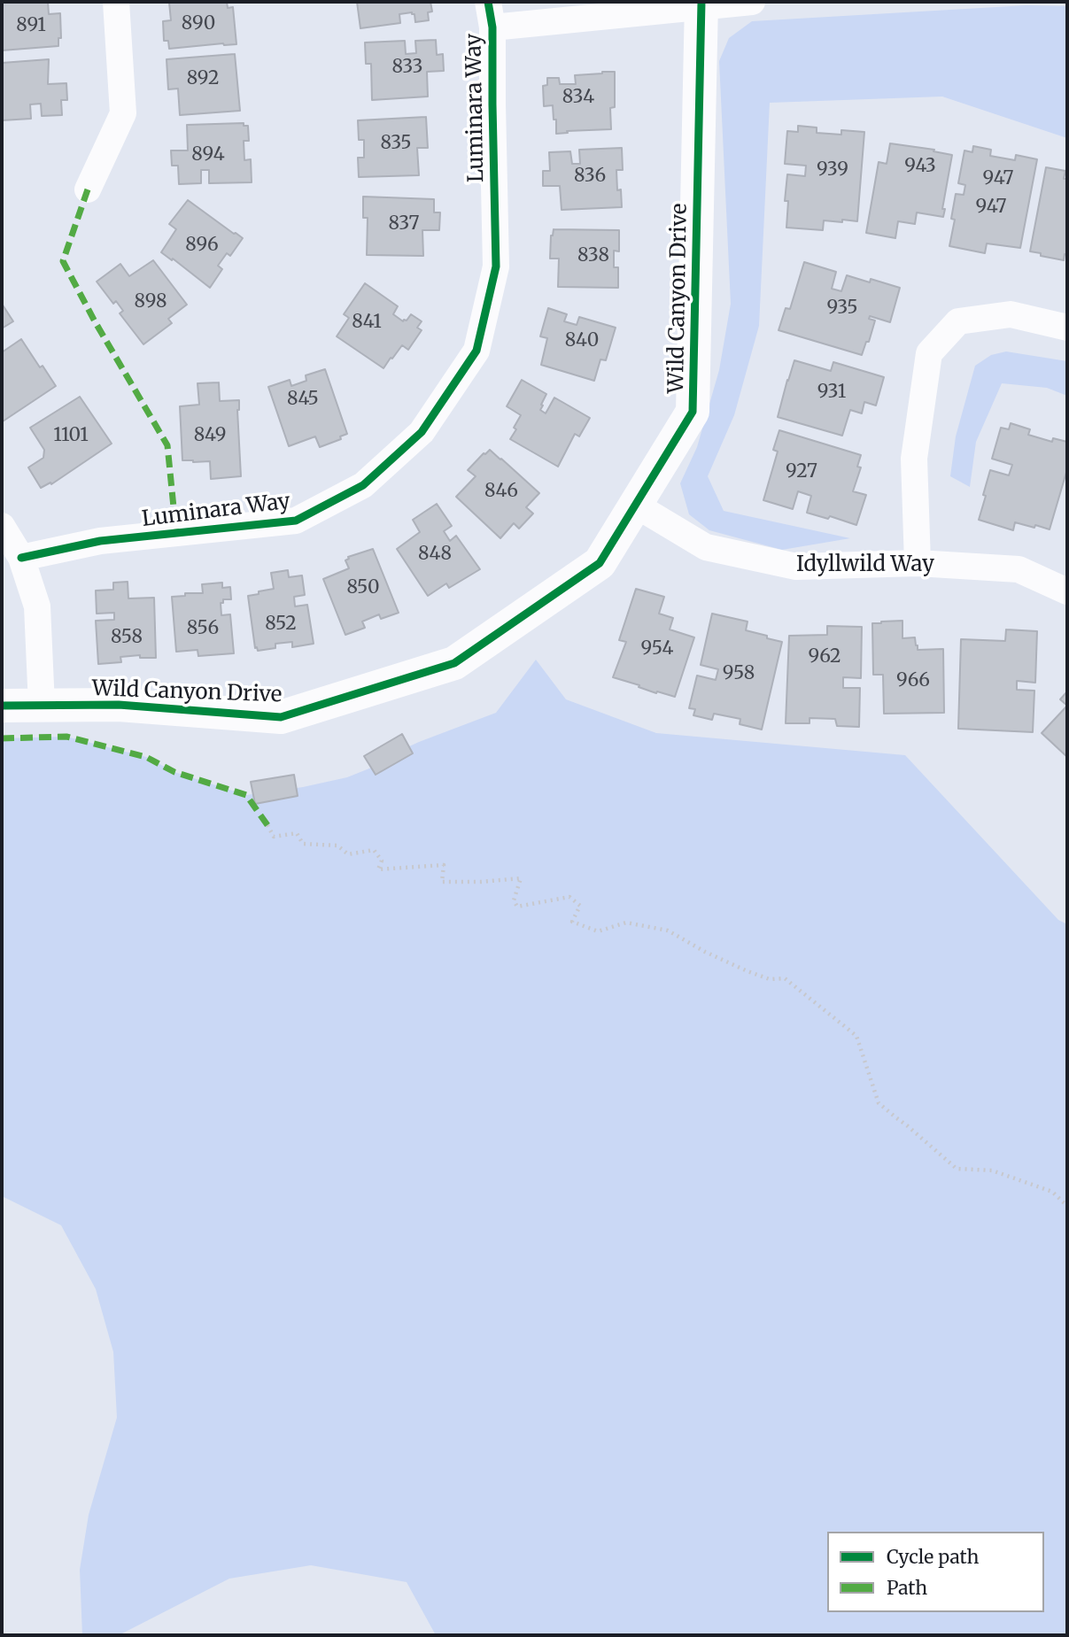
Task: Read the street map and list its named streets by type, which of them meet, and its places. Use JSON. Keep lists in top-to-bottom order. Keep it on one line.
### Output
{"streets":{"street":["Luminara Way","Wild Canyon Drive","Idyllwild Way"]},"crossings":[["Wild Canyon Drive","Idyllwild Way"]],"house_numbers":["890","891","833","892","834","835","894","943","939","836","947","947","837","896","838","898","935","841","840","931","845","1101","849","927","846","848","850","852","856","858","954","962","958","966"],"legend":["Cycle path","Path"]}
